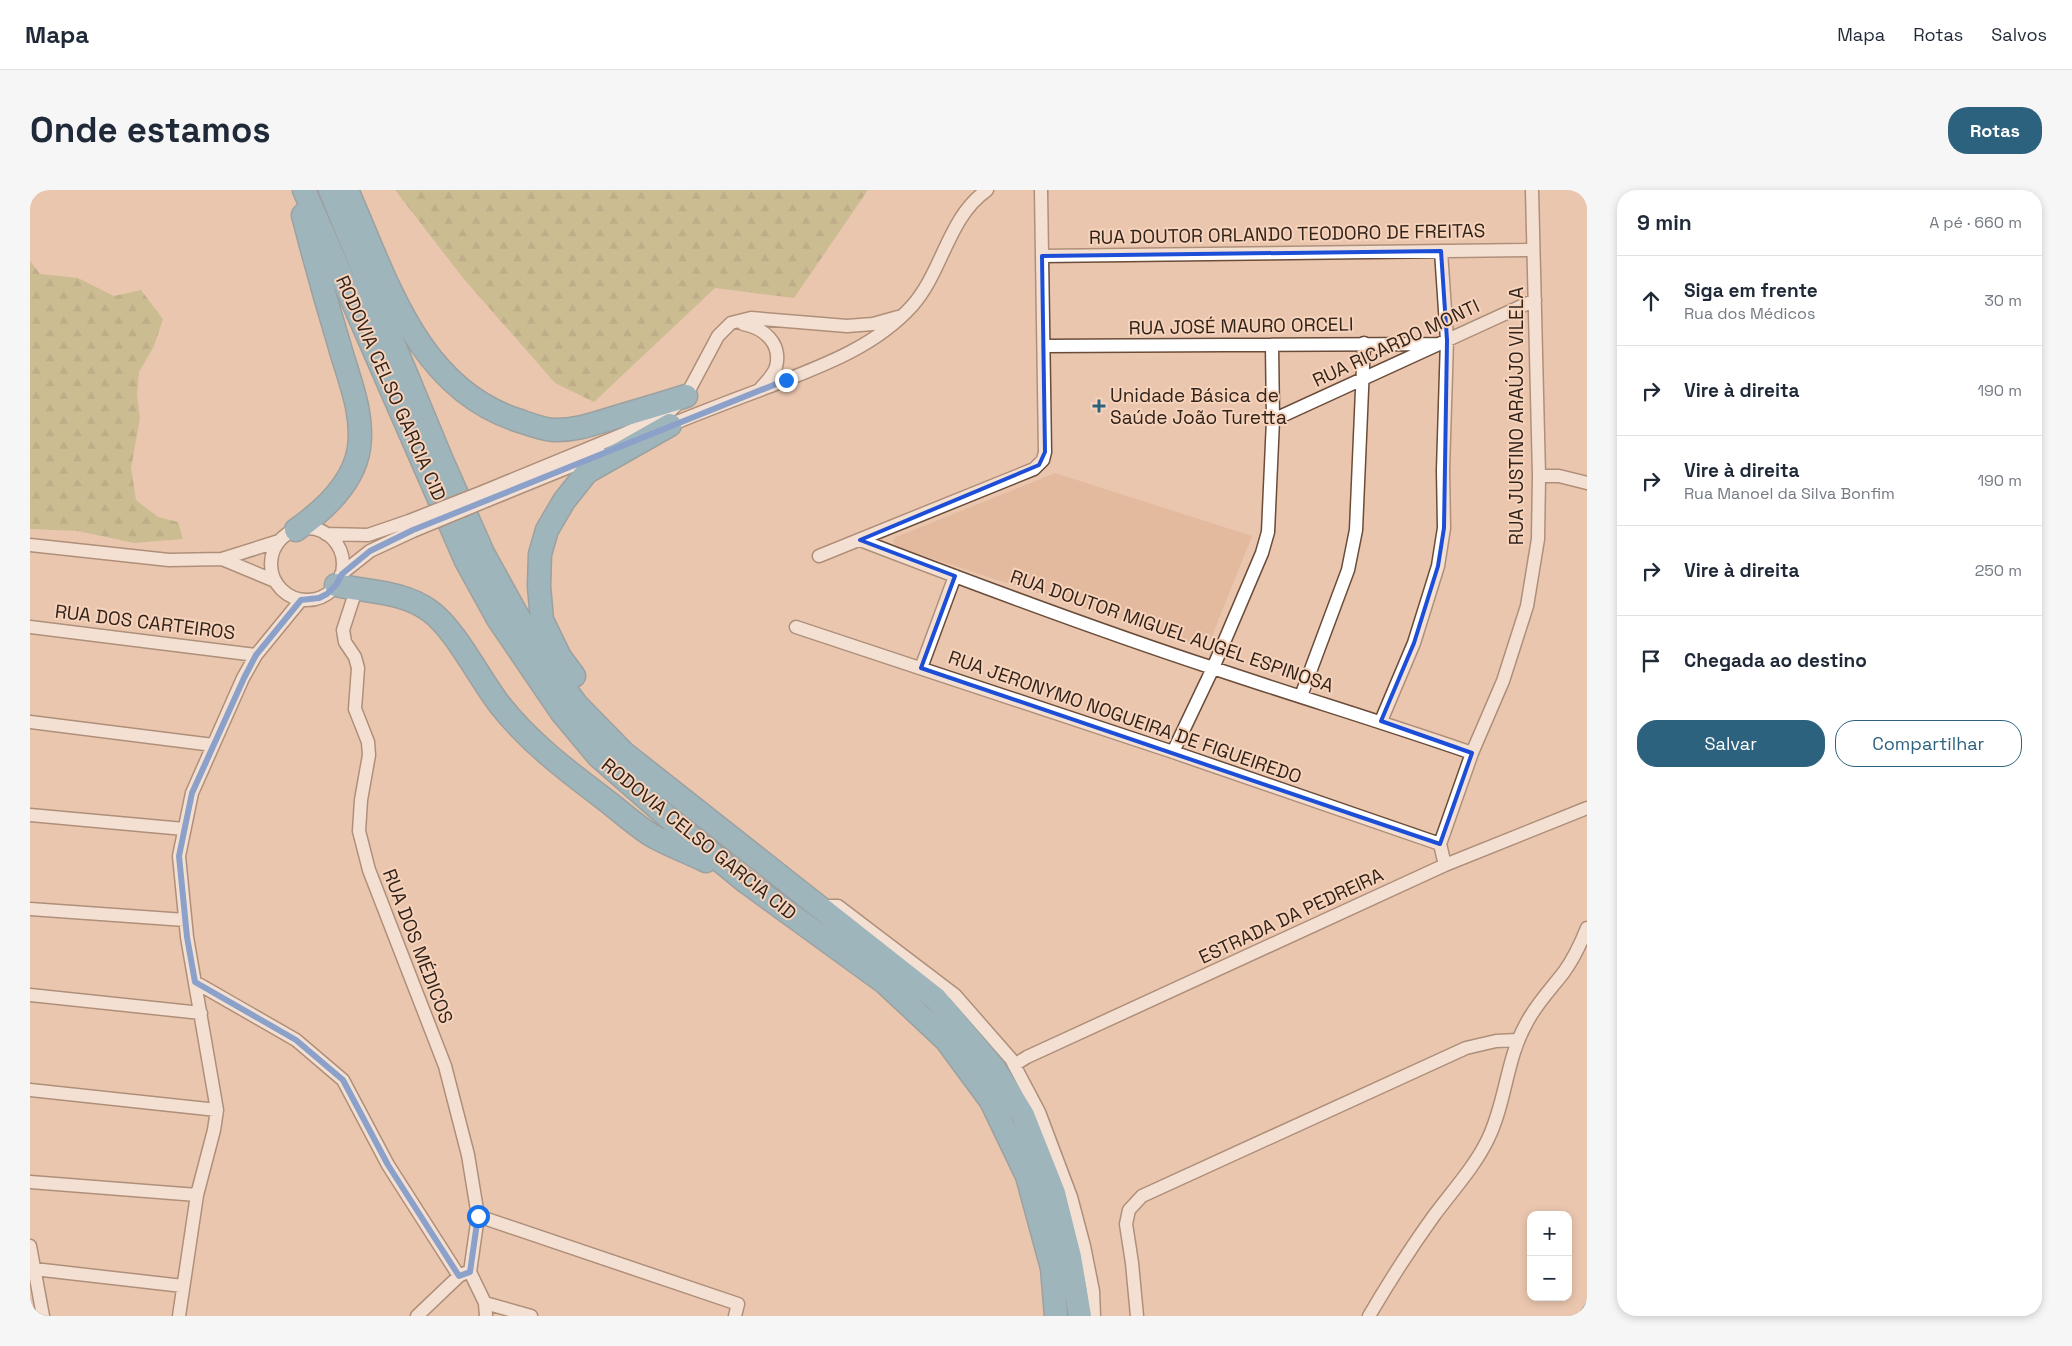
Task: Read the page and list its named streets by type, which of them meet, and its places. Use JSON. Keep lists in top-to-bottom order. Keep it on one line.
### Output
{"streets":{"highway":["RODOVIA CELSO GARCIA CID"],"street":["RUA DOUTOR ORLANDO TEODORO DE FREITAS","RUA JOSÉ MAURO ORCELI","RUA RICARDO MONTI","RUA JUSTINO ARAÚJO VILELA","RUA DOS CARTEIROS","RUA DOUTOR MIGUEL AUGEL ESPINOSA","RUA JERONYMO NOGUEIRA DE FIGUEIREDO","ESTRADA DA PEDREIRA","RUA DOS MÉDICOS"]},"crossings":[["RUA DOUTOR ORLANDO TEODORO DE FREITAS","RUA JUSTINO ARAÚJO VILELA"],["RUA JOSÉ MAURO ORCELI","RUA RICARDO MONTI"],["RUA RICARDO MONTI","RUA JUSTINO ARAÚJO VILELA"],["RUA JUSTINO ARAÚJO VILELA","RUA DOUTOR MIGUEL AUGEL ESPINOSA"],["RUA JUSTINO ARAÚJO VILELA","RUA JERONYMO NOGUEIRA DE FIGUEIREDO"]],"places":{"health":["Unidade Básica de Saúde João Turetta"]},"page":{"header":"Mapa","nav":["Mapa","Rotas","Salvos"],"buttons":["Rotas",["Salvar","Compartilhar"]],"title":"Onde estamos","heading":["9 min","A pé · 660 m"],"list":[["Siga em frente","Rua dos Médicos","30 m"],["Vire à direita","190 m"],["Vire à direita","Rua Manoel da Silva Bonfim","190 m"],["Vire à direita","250 m"],"Chegada ao destino"],"map_buttons":["+","−"]}}
